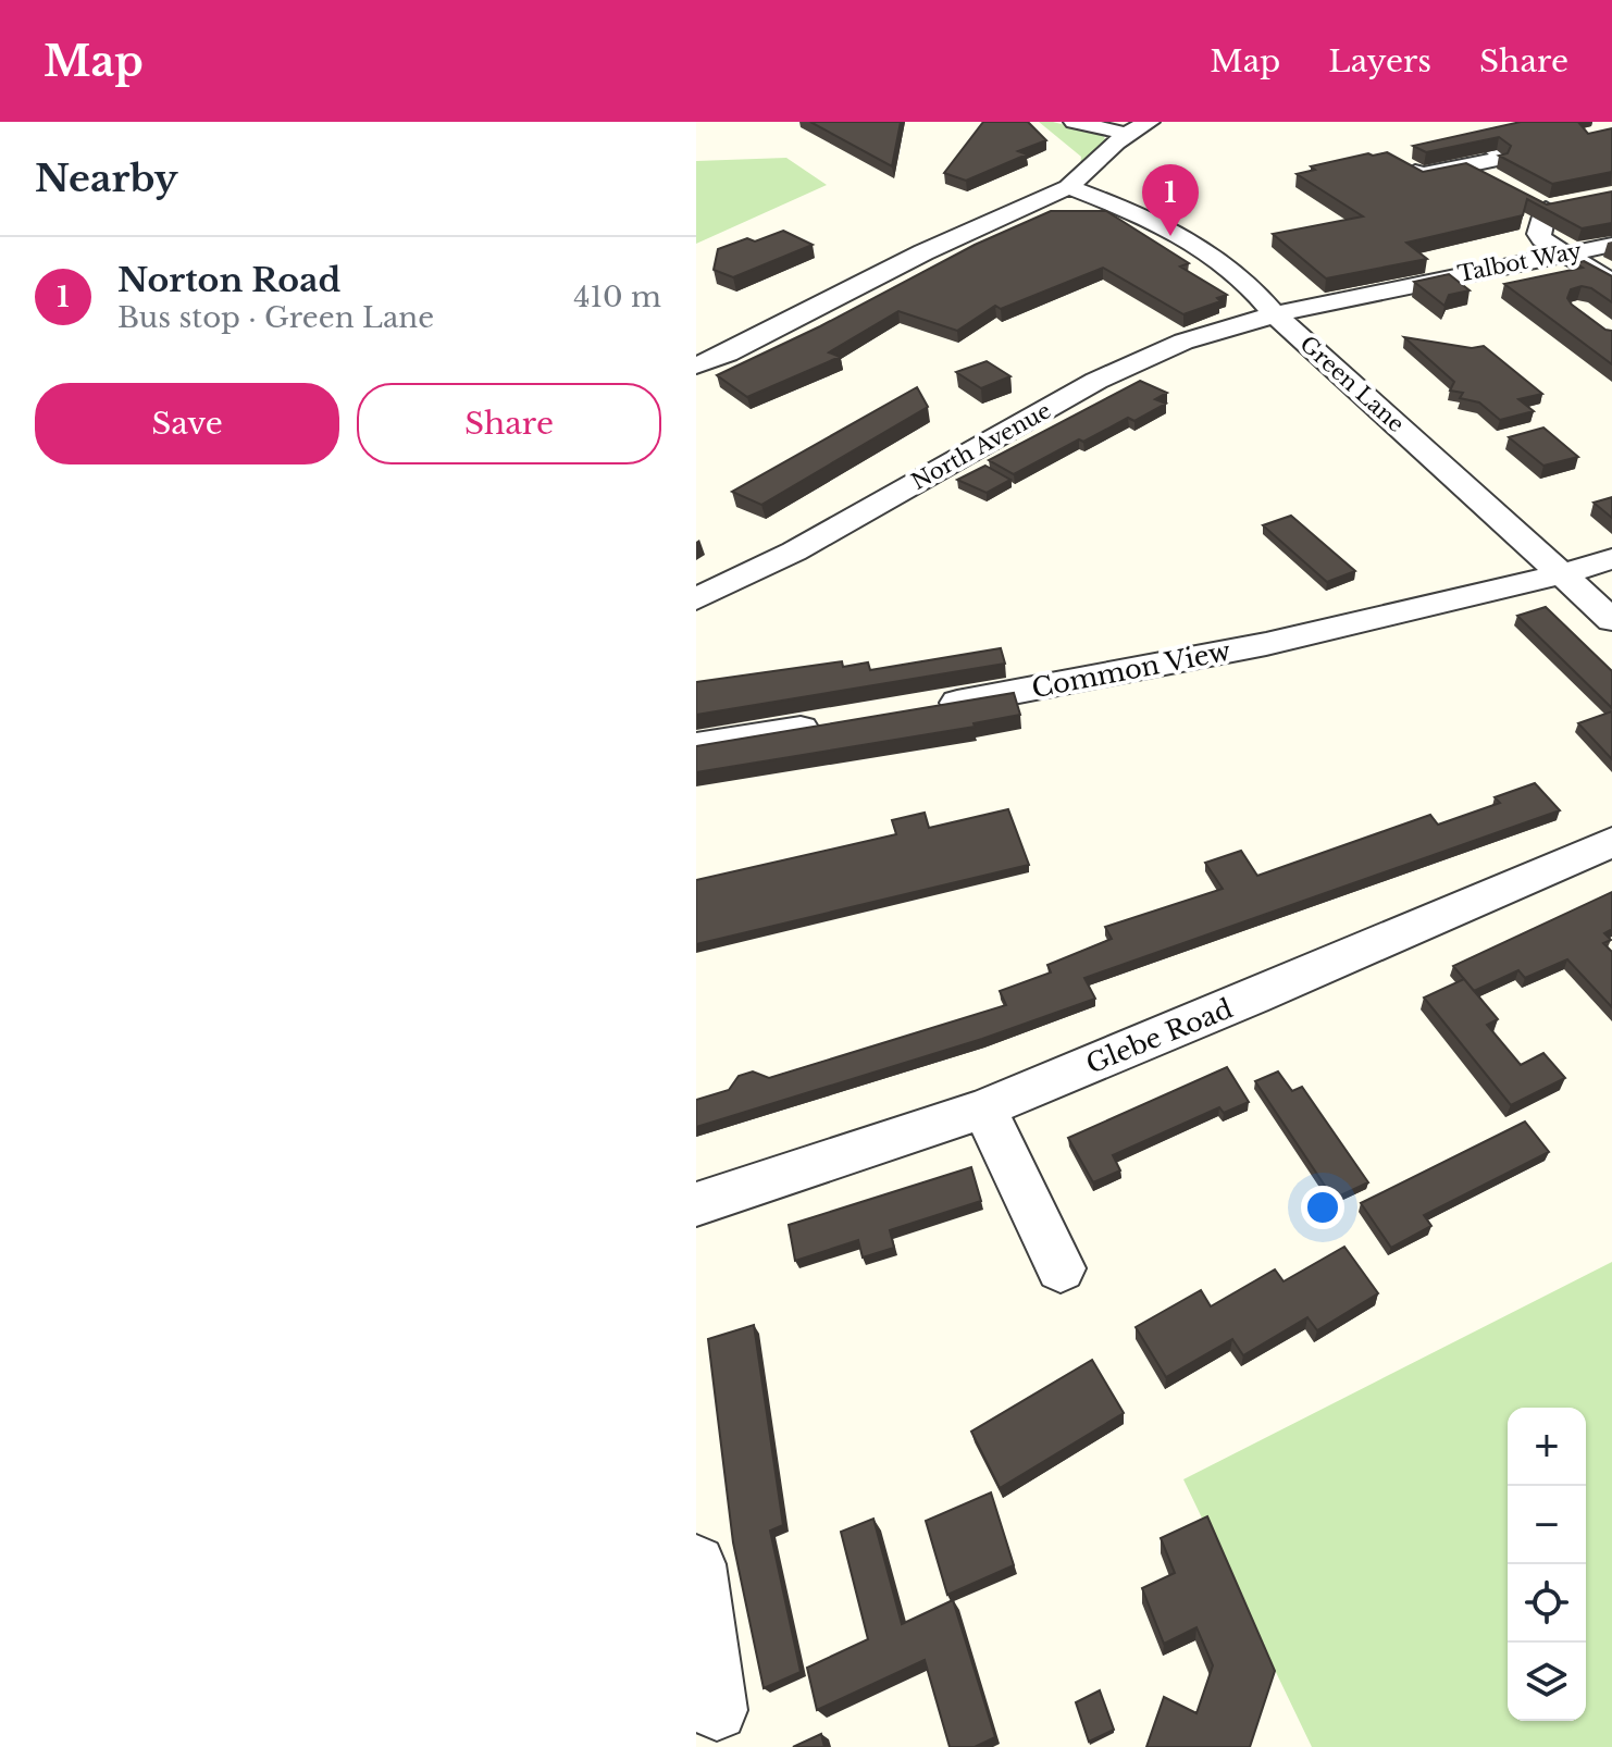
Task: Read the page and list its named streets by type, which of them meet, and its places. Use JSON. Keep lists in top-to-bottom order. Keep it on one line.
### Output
{"streets":{"street":["Talbot Way","Green Lane","North Avenue","Common View","Glebe Road"]},"crossings":[["Talbot Way","Green Lane"],["Talbot Way","North Avenue"],["Green Lane","North Avenue"],["Green Lane","Common View"]],"page":{"header":"Map","nav":["Map","Layers","Share"],"heading":"Nearby","pins":"1","list":[{"mark":"1","name":"Norton Road","note":"Bus stop · Green Lane","value":"410 m"}],"buttons":["Save","Share"],"map_buttons":["+","−"]}}
